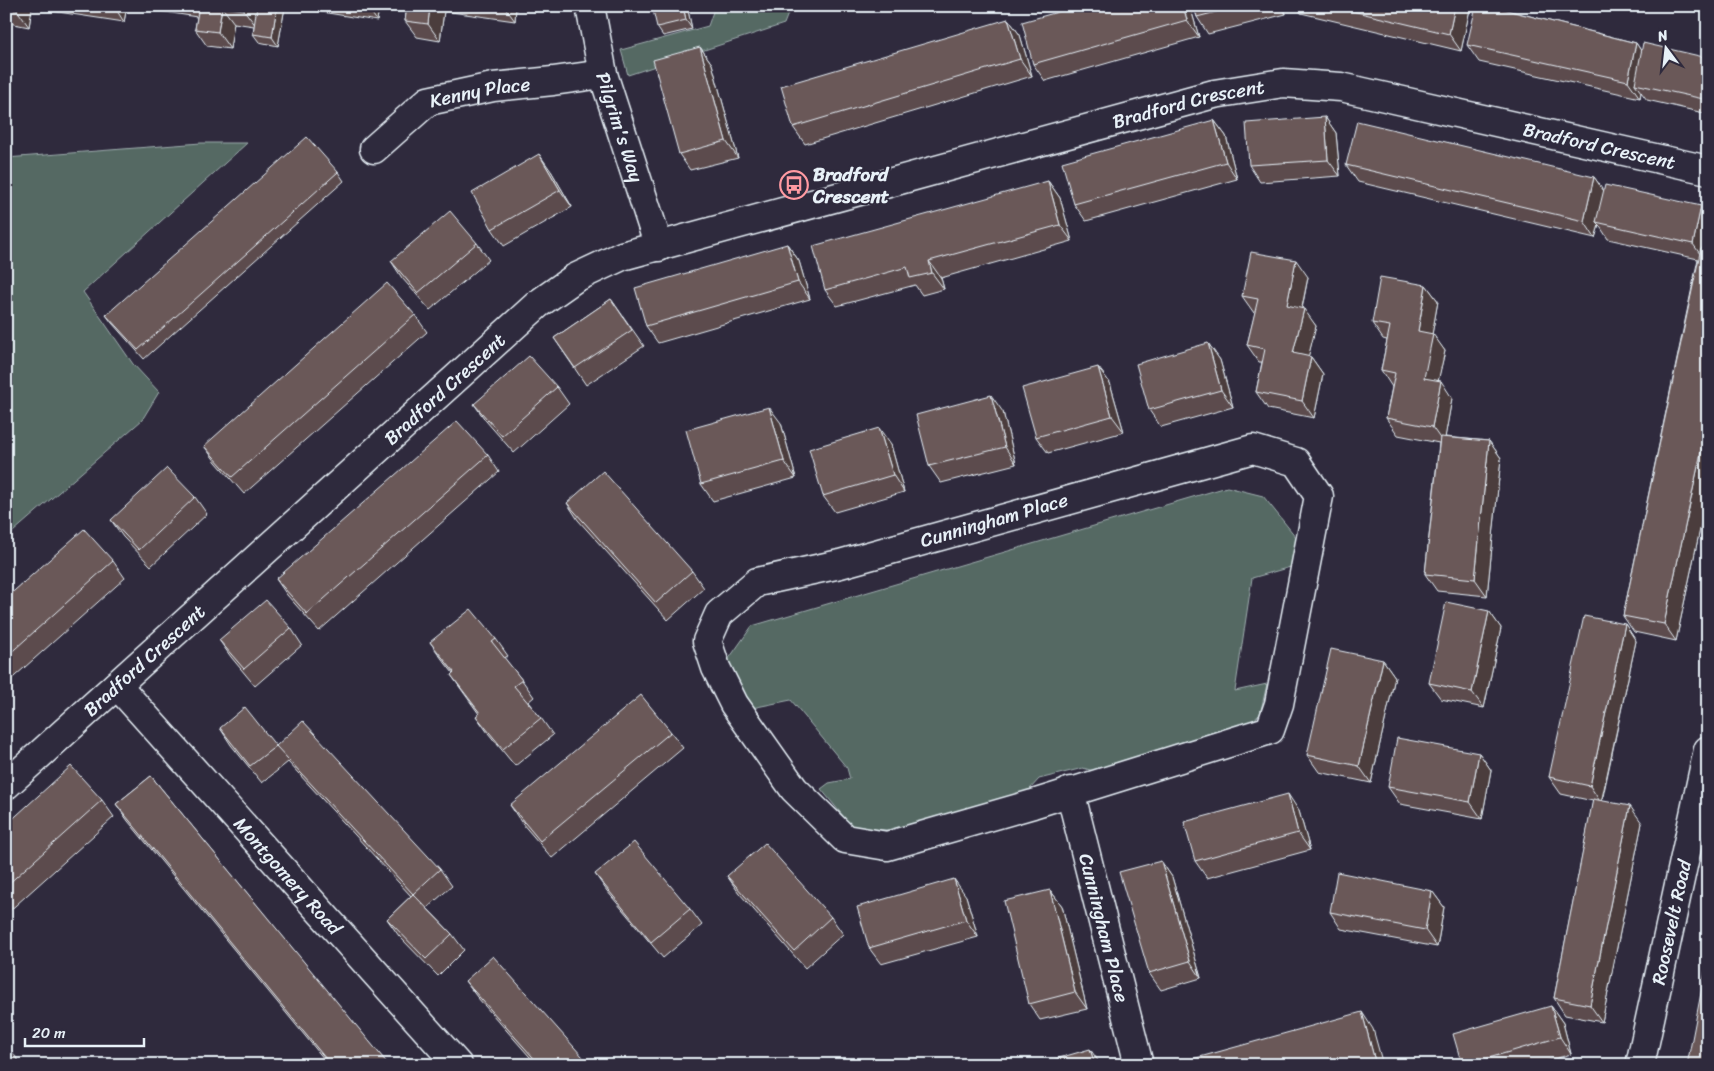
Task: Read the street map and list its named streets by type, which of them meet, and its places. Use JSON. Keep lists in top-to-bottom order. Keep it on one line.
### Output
{"streets":{"street":["Kenny Place","Bradford Crescent","Pilgrim's Way","Cunningham Place","Montgomery Road","Roosevelt Road"]},"crossings":[["Kenny Place","Pilgrim's Way"],["Bradford Crescent","Pilgrim's Way"],["Bradford Crescent","Montgomery Road"]],"places":{"bus stop":["Bradford Crescent"]},"scale_bar":"20 m","north":"top"}
